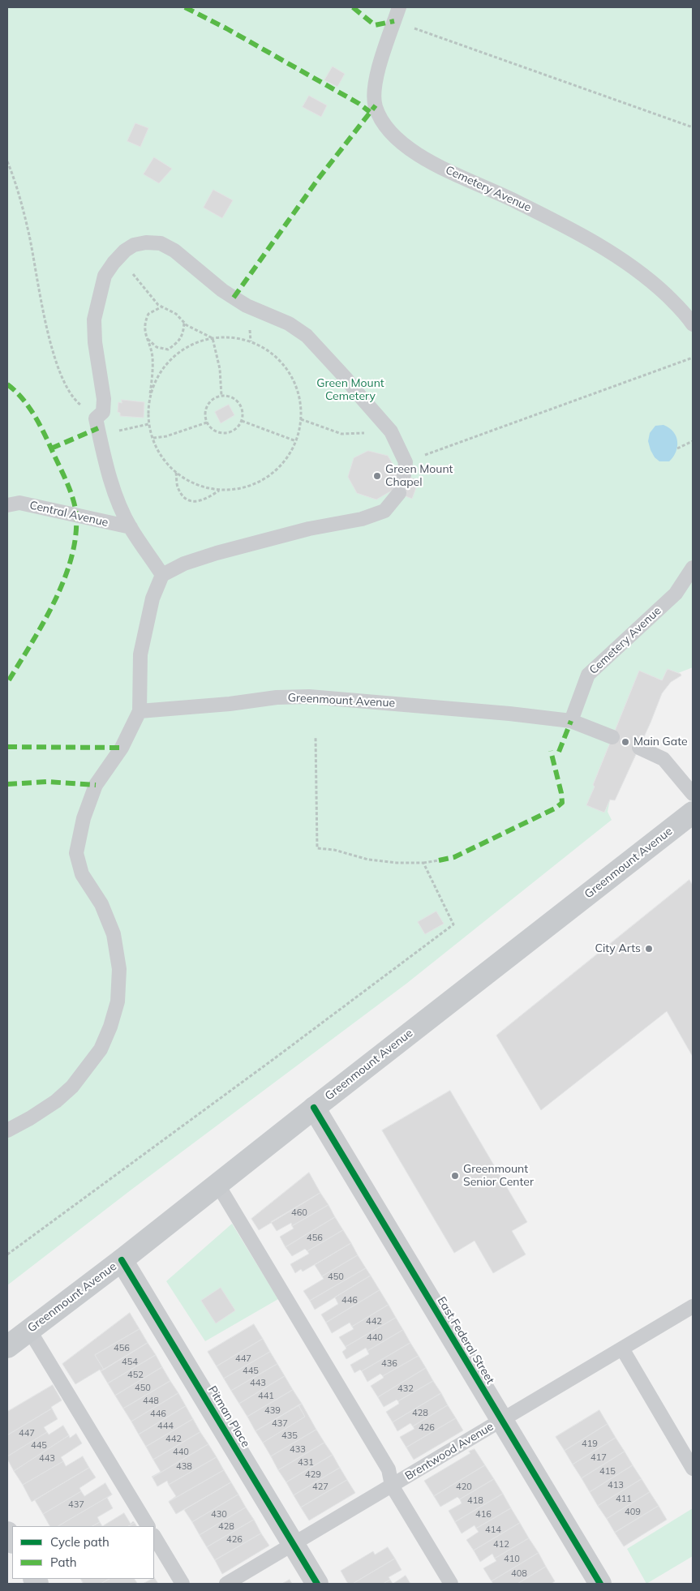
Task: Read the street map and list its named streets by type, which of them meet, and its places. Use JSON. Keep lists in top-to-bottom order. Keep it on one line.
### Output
{"streets":{"main road":["Greenmount Avenue"],"street":["East Federal Street","Pitman Place"],"lane":["Cemetery Avenue","Central Avenue","Brentwood Avenue"]},"crossings":[["Cemetery Avenue","Greenmount Avenue"],["Greenmount Avenue","East Federal Street"],["Greenmount Avenue","Pitman Place"],["East Federal Street","Brentwood Avenue"],["Pitman Place","Brentwood Avenue"]],"parks":["Green Mount Cemetery"],"places":["Green Mount Chapel","Main Gate","City Arts","Greenmount Senior Center"],"house_numbers":["460","456","450","446","442","440","456","447","454","436","445","452","443","450","432","441","448","439","428","446","437","444","426","447","435","442","419","445","433","440","417","443","431","438","415","429","413","427","420","411","418","437","409","430","416","428","414","426","412","410","408"],"legend":["Cycle path","Path"]}
